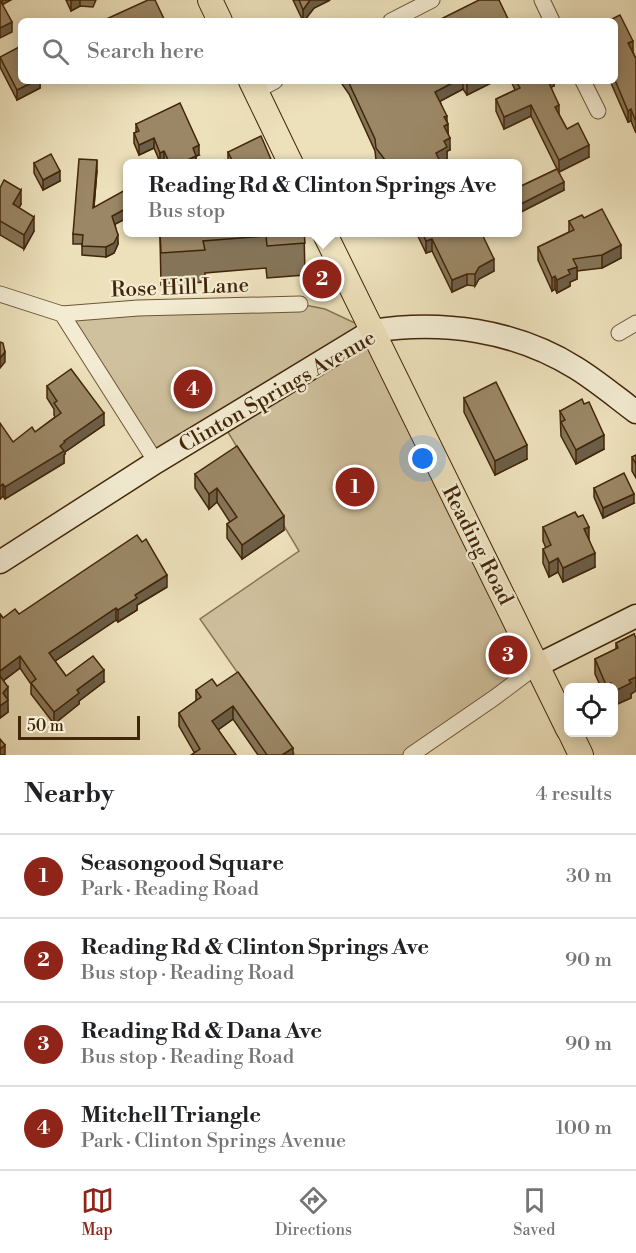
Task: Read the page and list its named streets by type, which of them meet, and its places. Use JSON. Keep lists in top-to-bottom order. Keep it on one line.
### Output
{"streets":{"main road":["Reading Road"],"street":["Rose Hill Lane","Clinton Springs Avenue"]},"crossings":[["Clinton Springs Avenue","Reading Road"]],"scale_bar":"50 m","page":{"search":"Search here","popup":["Reading Rd & Clinton Springs Ave","Bus stop"],"pins":["2","4","1","3"],"scale":"50 m","heading":["Nearby","4 results"],"list":[{"mark":"1","name":"Seasongood Square","note":"Park · Reading Road","value":"30 m"},{"mark":"2","name":"Reading Rd & Clinton Springs Ave","note":"Bus stop · Reading Road","value":"90 m"},{"mark":"3","name":"Reading Rd & Dana Ave","note":"Bus stop · Reading Road","value":"90 m"},{"mark":"4","name":"Mitchell Triangle","note":"Park · Clinton Springs Avenue","value":"100 m"}],"nav":["Map","Directions","Saved"]}}
